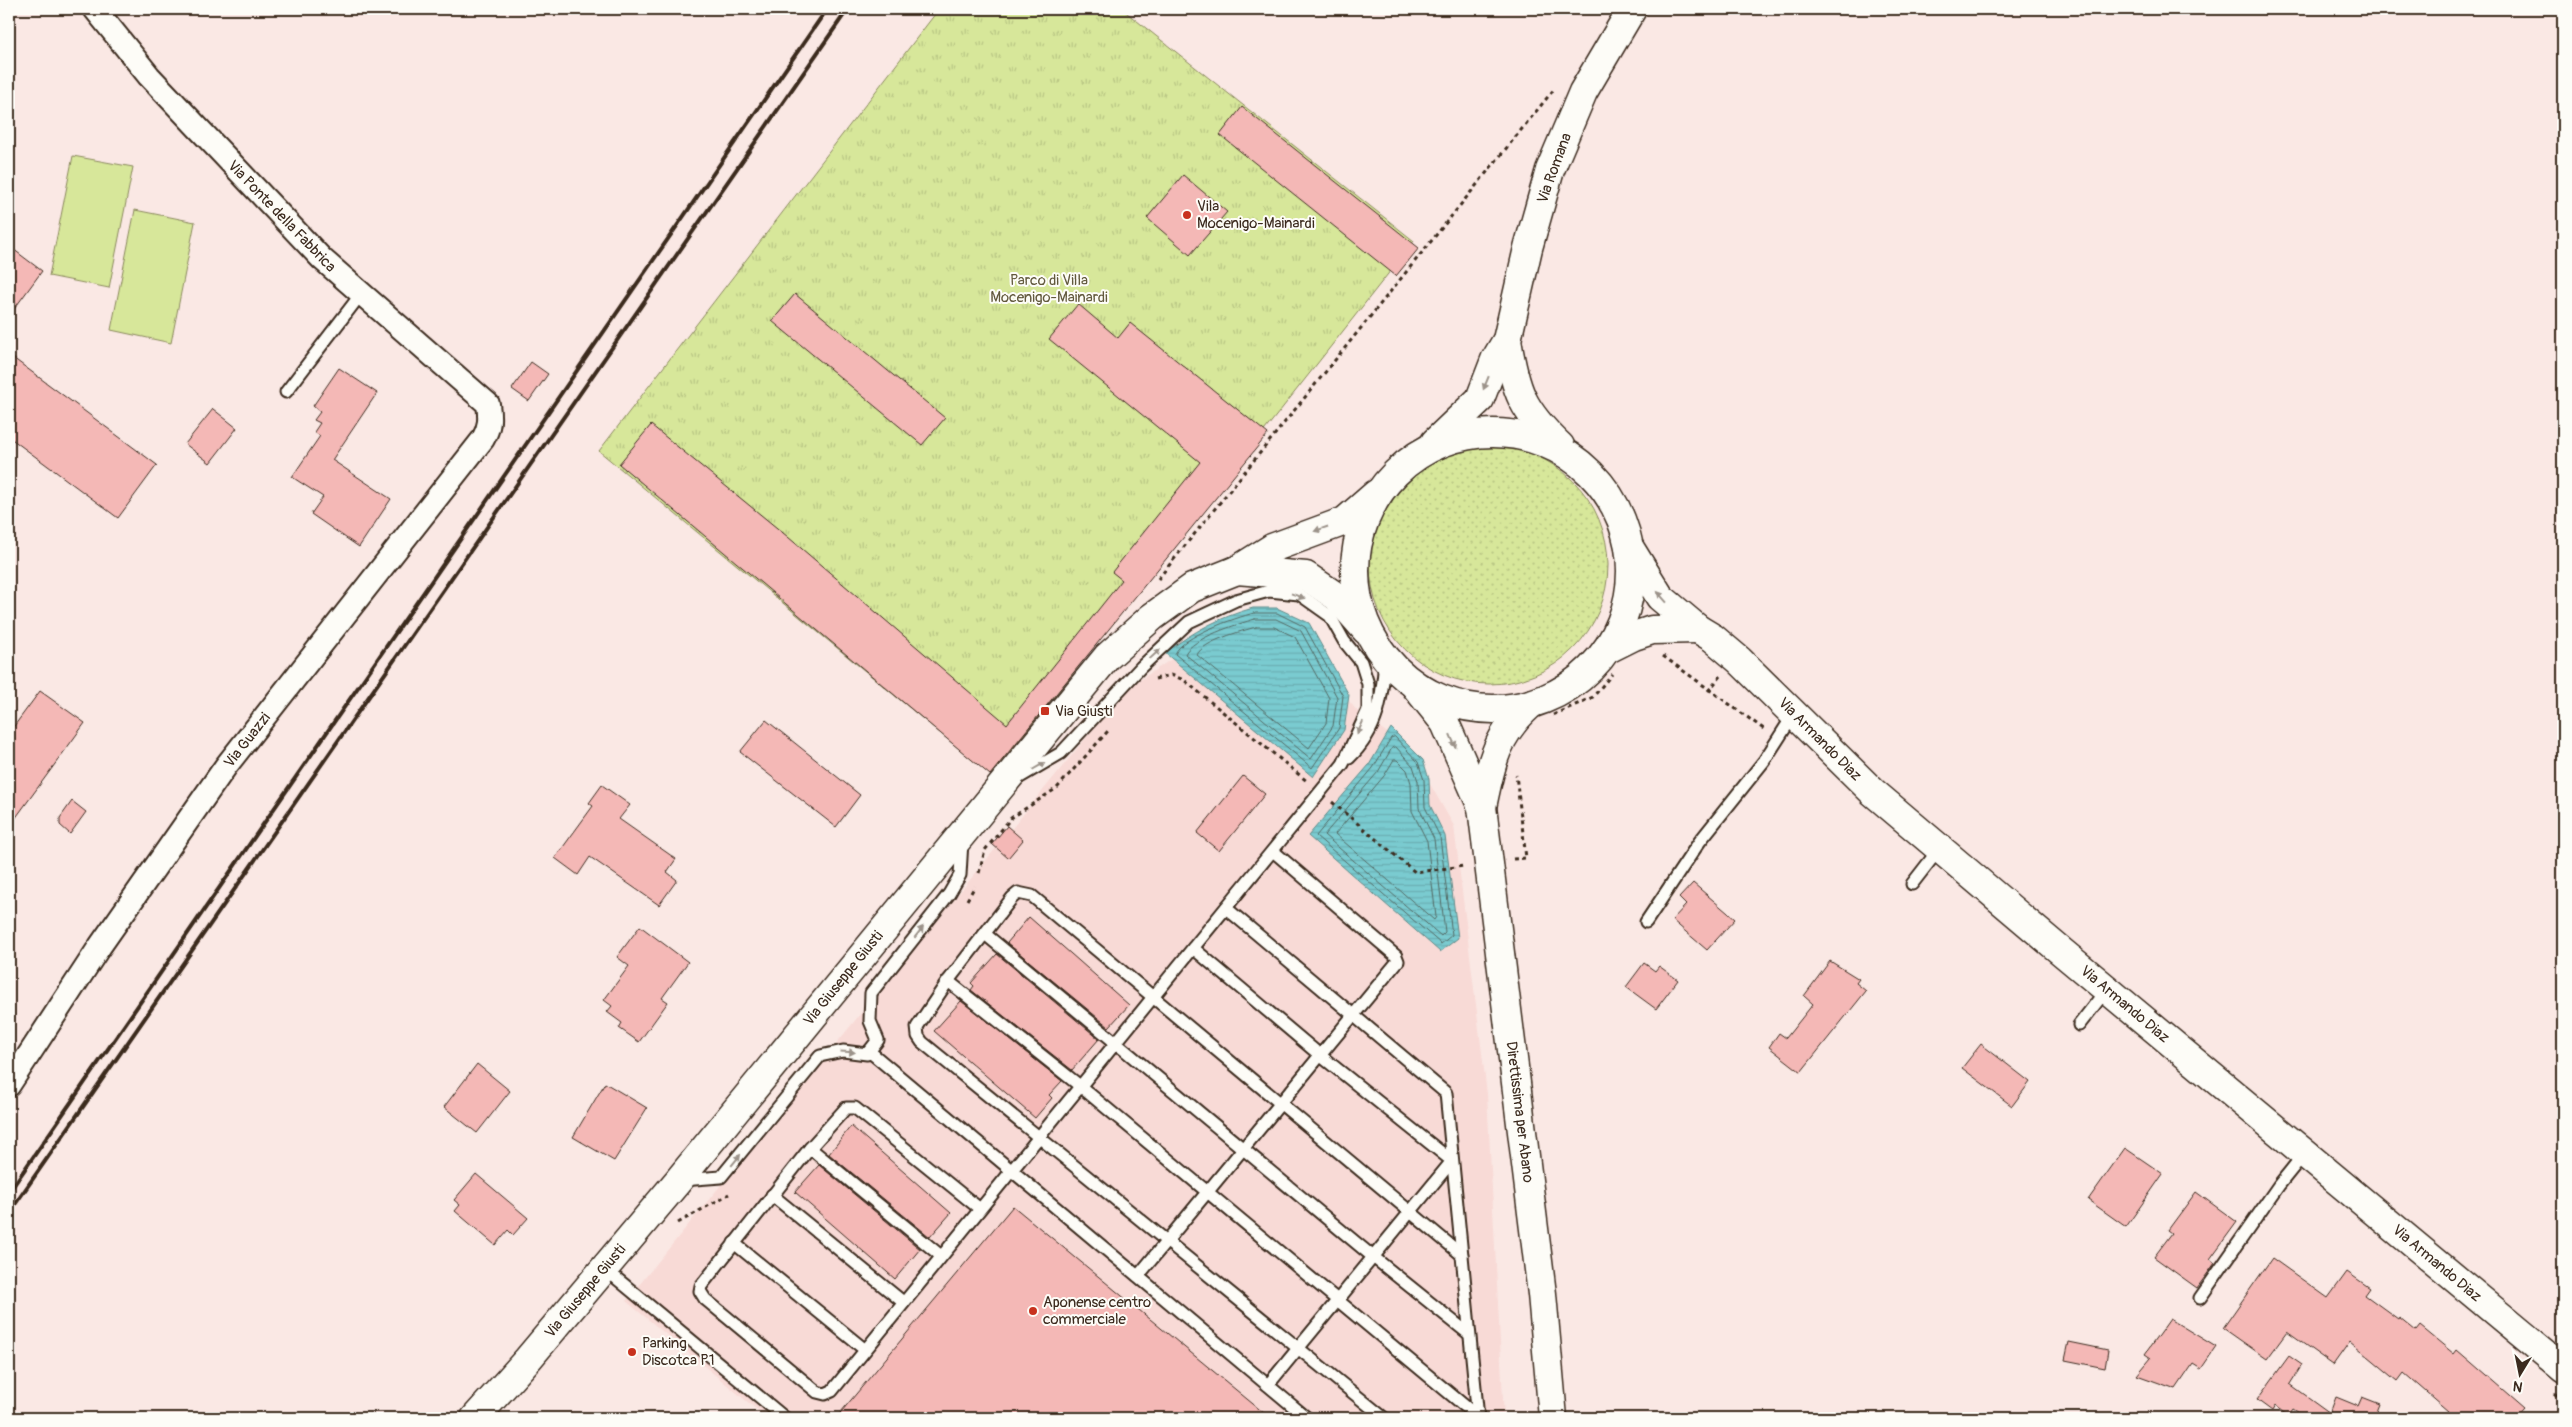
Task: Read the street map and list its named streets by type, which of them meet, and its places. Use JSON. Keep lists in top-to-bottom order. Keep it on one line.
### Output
{"streets":{"main road":["Via Romana","Via Armando Diaz","Via Giuseppe Giusti","Direttissima per Abano"],"street":["Via Ponte della Fabbrica","Via Guazzi"]},"crossings":[["Via Ponte della Fabbrica","Via Guazzi"]],"parks":["Parco di Villa Mocenigo-Mainardi"],"places":{"other":["Vila Mocenigo-Mainardi","Aponense centro commerciale","Parking Discotca P1"],"transit":["Via Giusti"]},"north":"bottom"}
